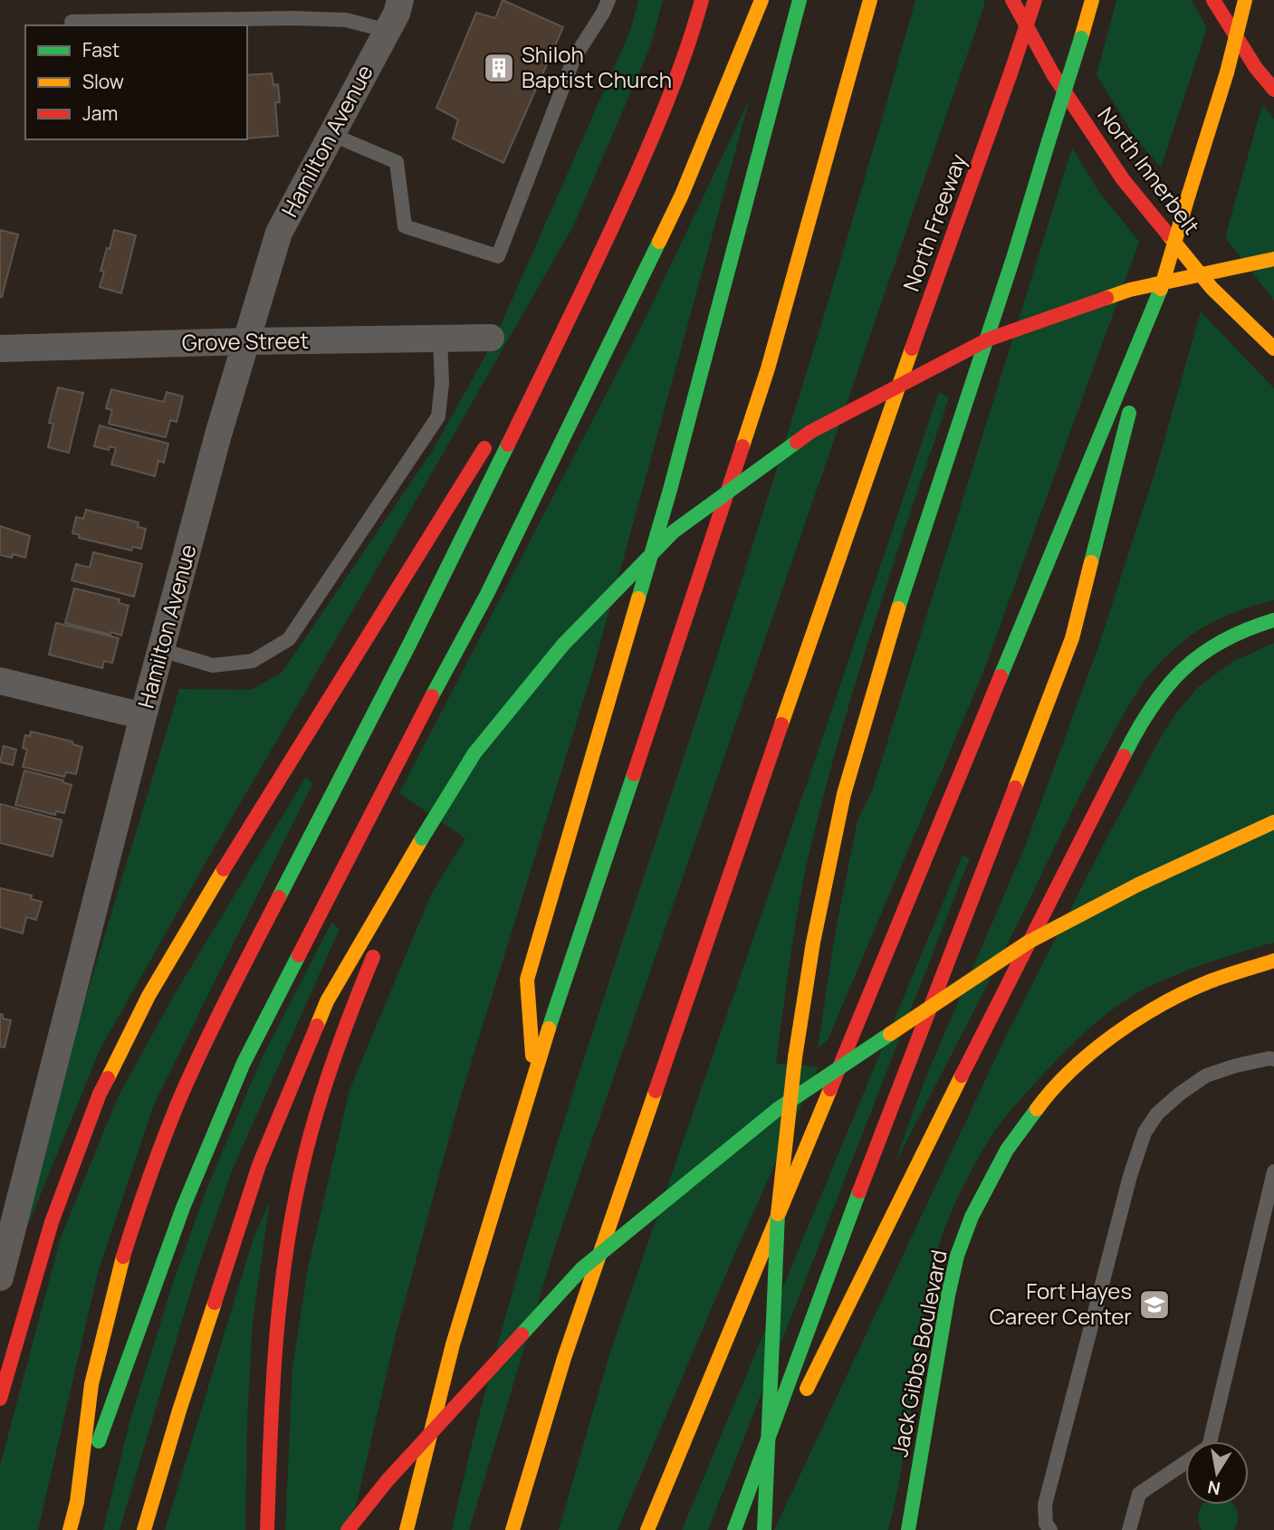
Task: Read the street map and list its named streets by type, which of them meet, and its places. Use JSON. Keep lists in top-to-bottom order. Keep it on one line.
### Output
{"streets":{"main road":["North Innerbelt","North Freeway","Jack Gibbs Boulevard"],"street":["Hamilton Avenue","Grove Street"]},"crossings":[["Hamilton Avenue","Grove Street"]],"places":{"building":["Shiloh Baptist Church"],"school or university":["Fort Hayes Career Center"]},"legend":["Fast","Slow","Jam"],"north":"bottom"}
